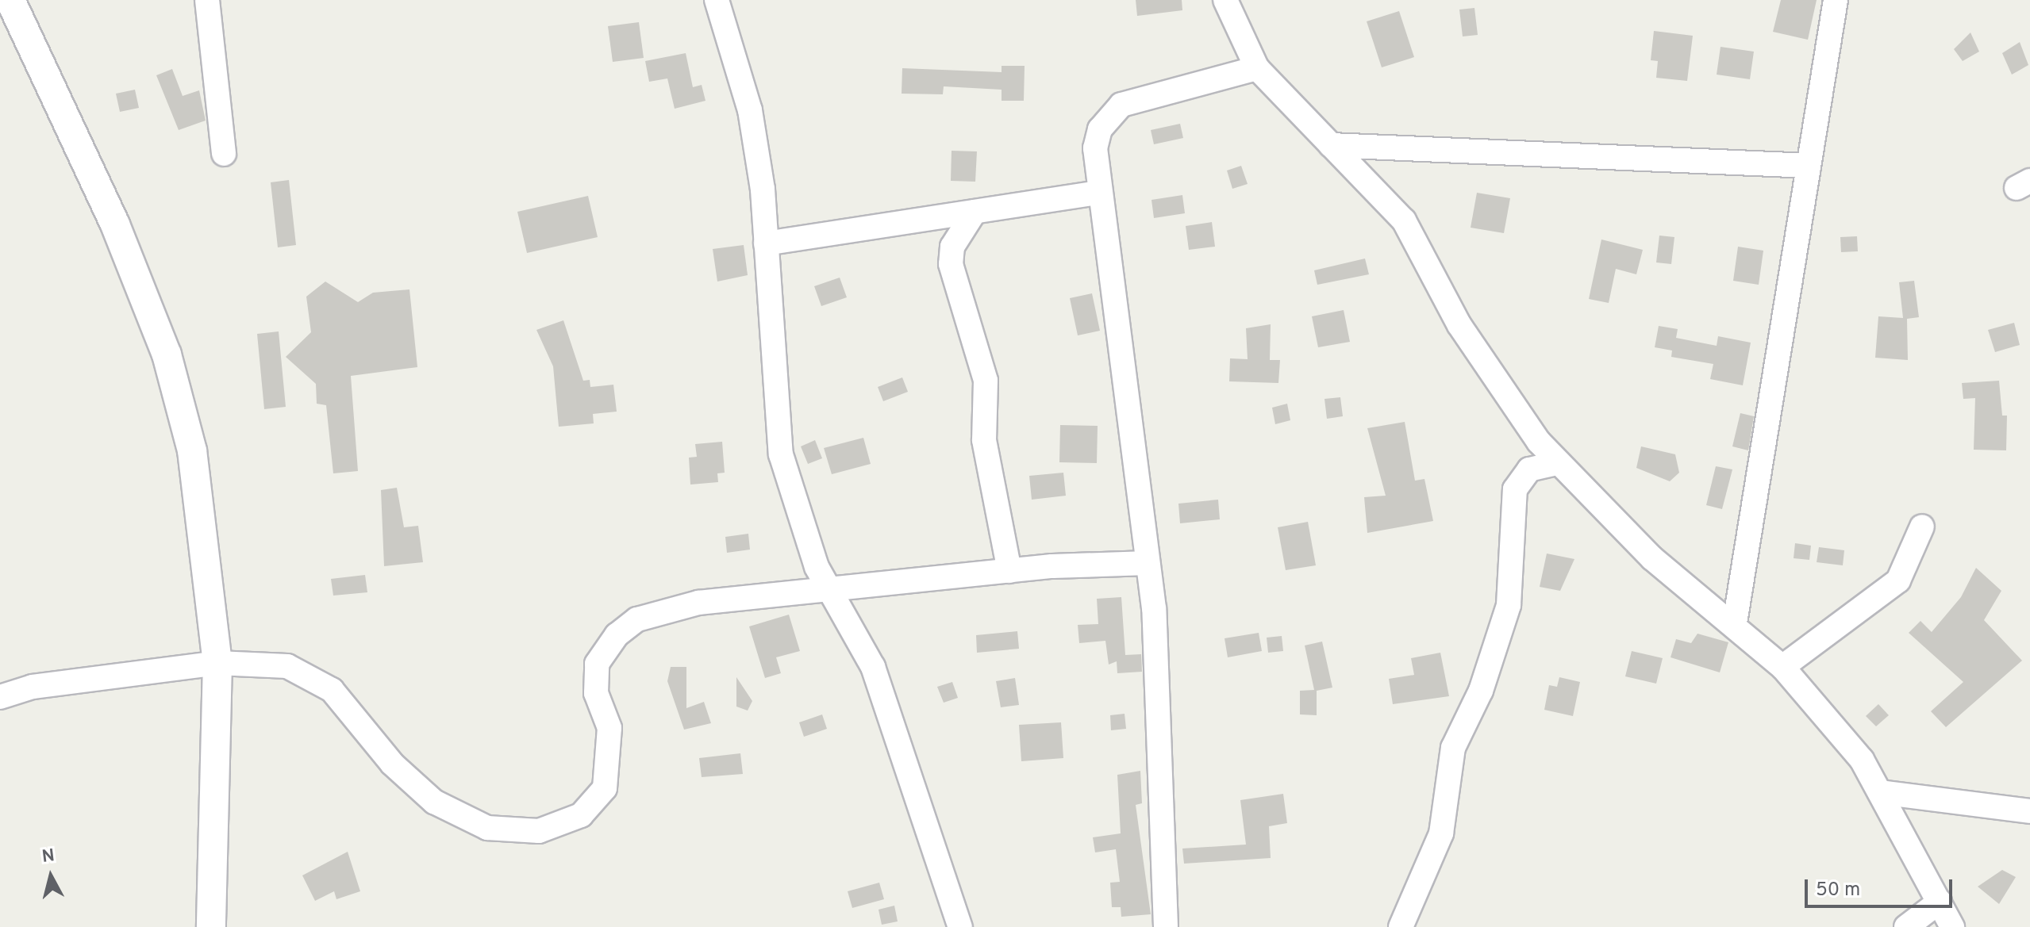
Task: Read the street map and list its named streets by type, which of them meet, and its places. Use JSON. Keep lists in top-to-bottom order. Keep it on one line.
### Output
{"scale_bar":"50 m","north":"top"}
